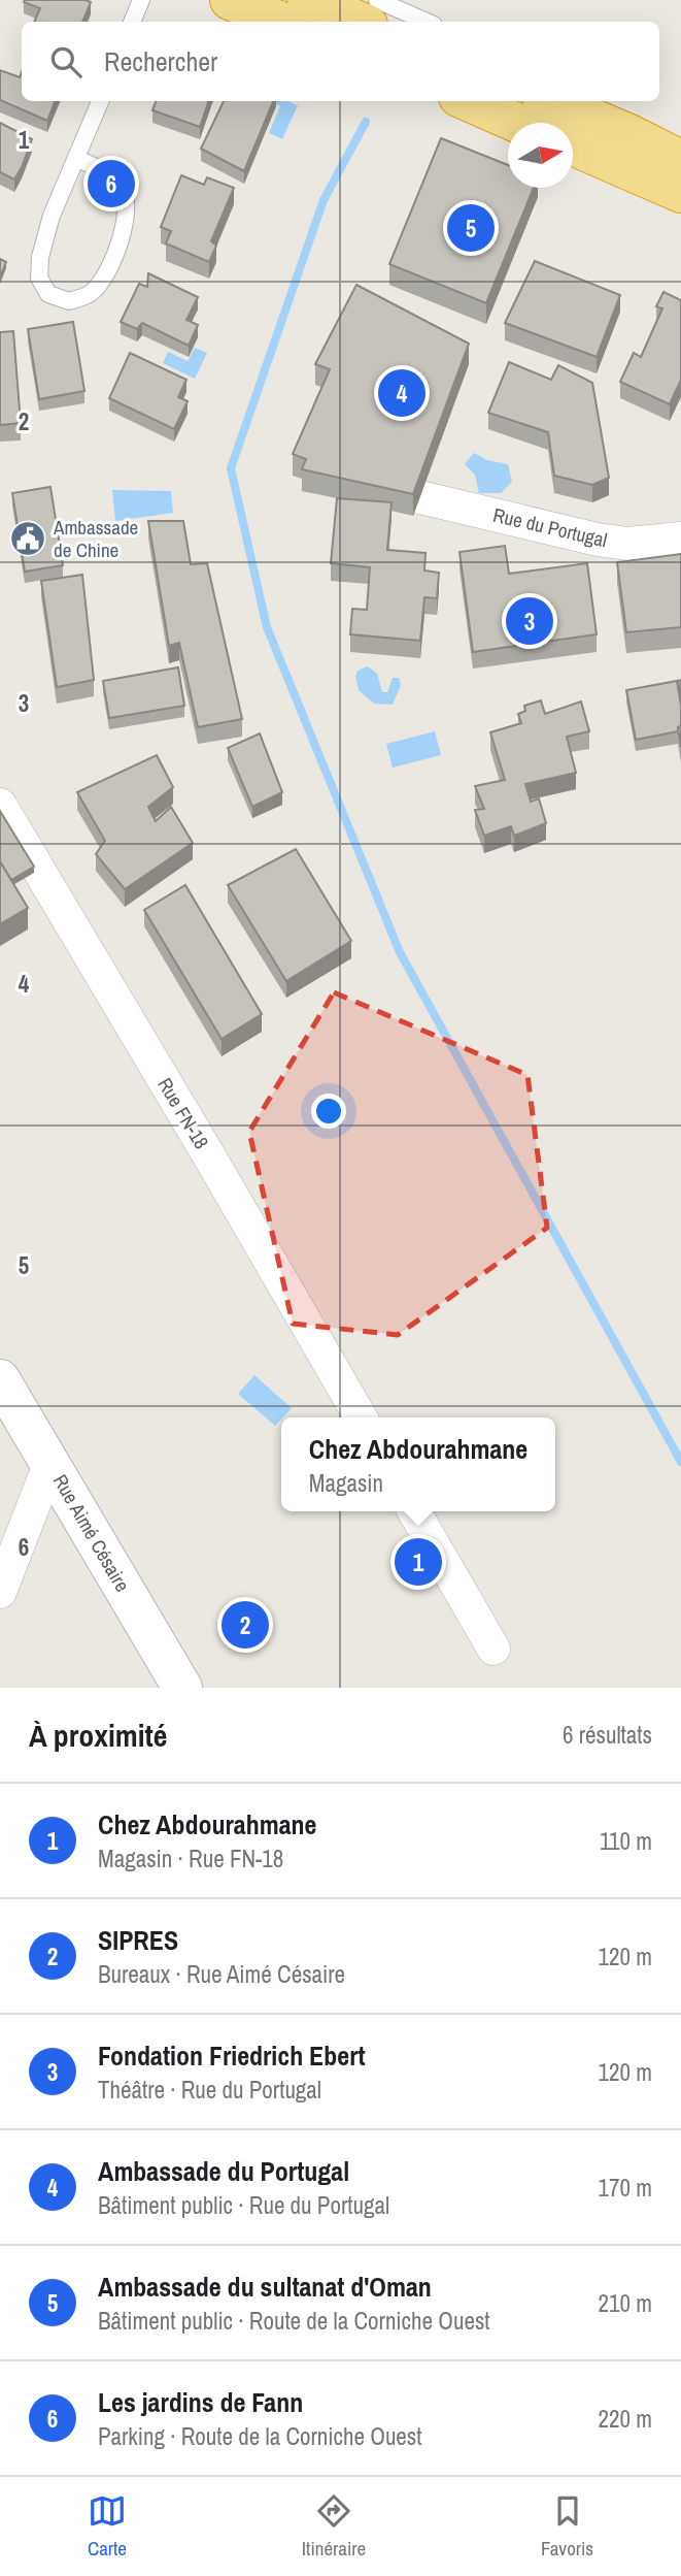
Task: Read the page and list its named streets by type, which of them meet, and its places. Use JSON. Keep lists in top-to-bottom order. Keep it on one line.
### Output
{"streets":{"street":["Rue du Portugal","Rue FN-18","Rue Aimé Césaire"]},"places":{"public building":["Ambassade de Chine"]},"north":"right","page":{"search":"Rechercher","pins":["6","5","4","3","1","2"],"popup":["Chez Abdourahmane","Magasin"],"heading":["À proximité","6 résultats"],"list":[{"mark":"1","name":"Chez Abdourahmane","note":"Magasin · Rue FN-18","value":"110 m"},{"mark":"2","name":"SIPRES","note":"Bureaux · Rue Aimé Césaire","value":"120 m"},{"mark":"3","name":"Fondation Friedrich Ebert","note":"Théâtre · Rue du Portugal","value":"120 m"},{"mark":"4","name":"Ambassade du Portugal","note":"Bâtiment public · Rue du Portugal","value":"170 m"},{"mark":"5","name":"Ambassade du sultanat d'Oman","note":"Bâtiment public · Route de la Corniche Ouest","value":"210 m"},{"mark":"6","name":"Les jardins de Fann","note":"Parking · Route de la Corniche Ouest","value":"220 m"}],"nav":["Carte","Itinéraire","Favoris"]},"grid":{"rows":["1","2","3","4","5","6"]}}
